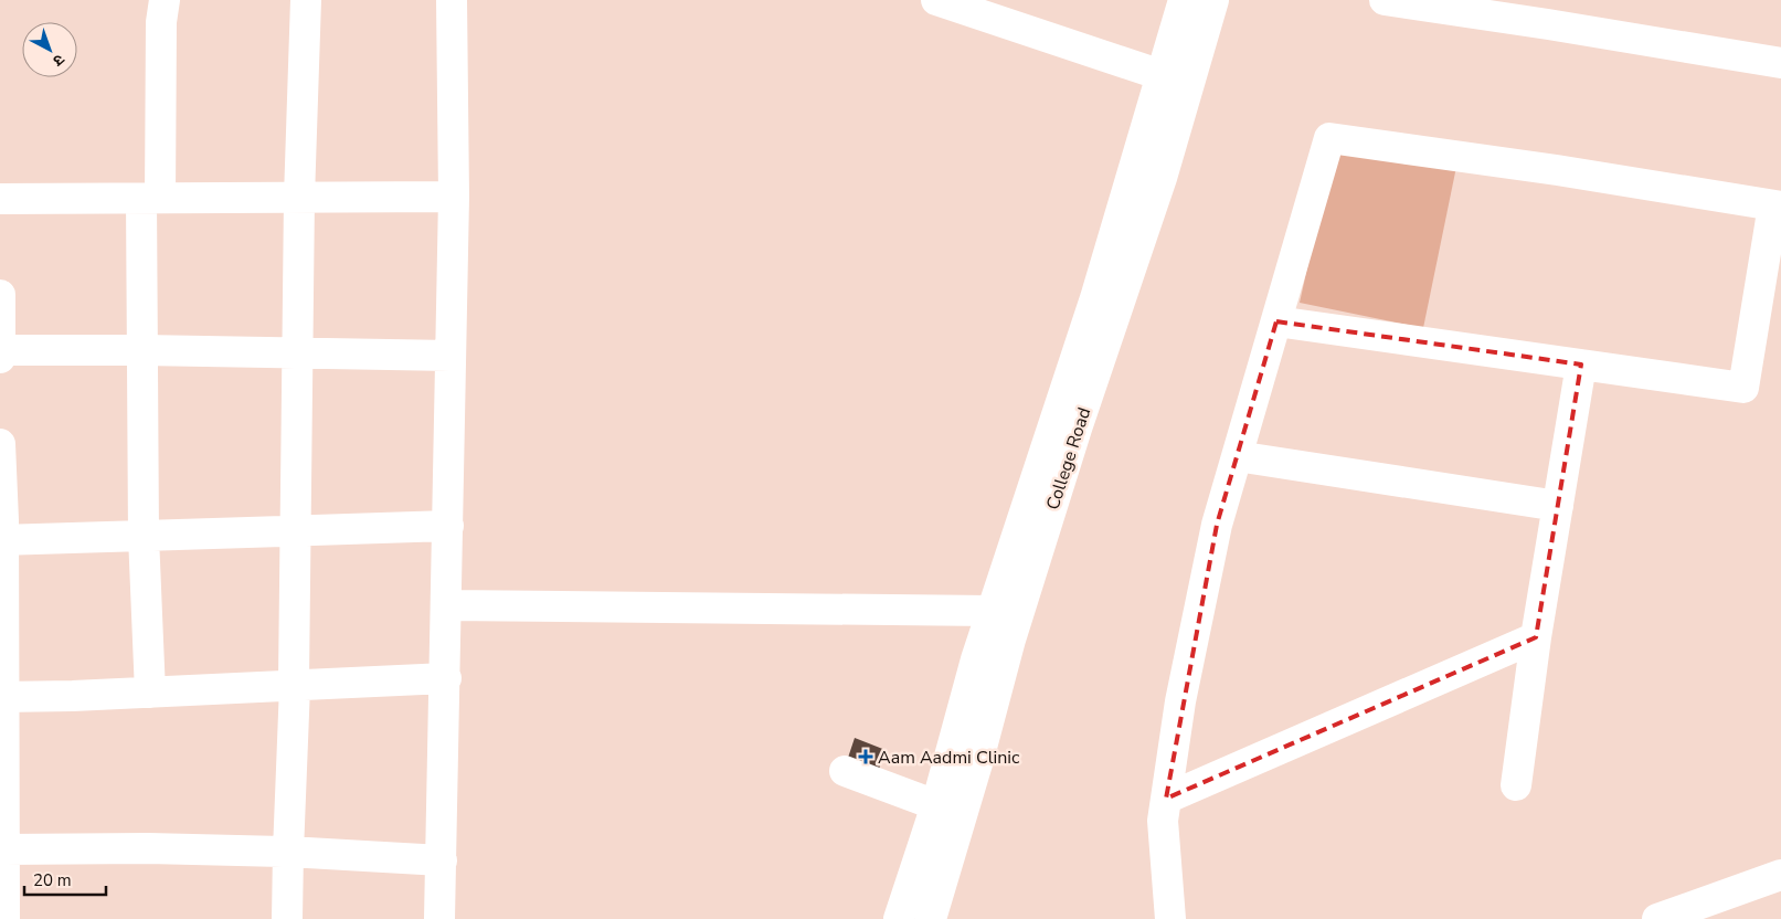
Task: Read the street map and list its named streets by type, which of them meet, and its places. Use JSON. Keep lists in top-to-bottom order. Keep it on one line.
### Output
{"streets":{"street":["College Road"]},"places":{"health":["Aam Aadmi Clinic"]},"scale_bar":"20 m","north":"bottom right"}
